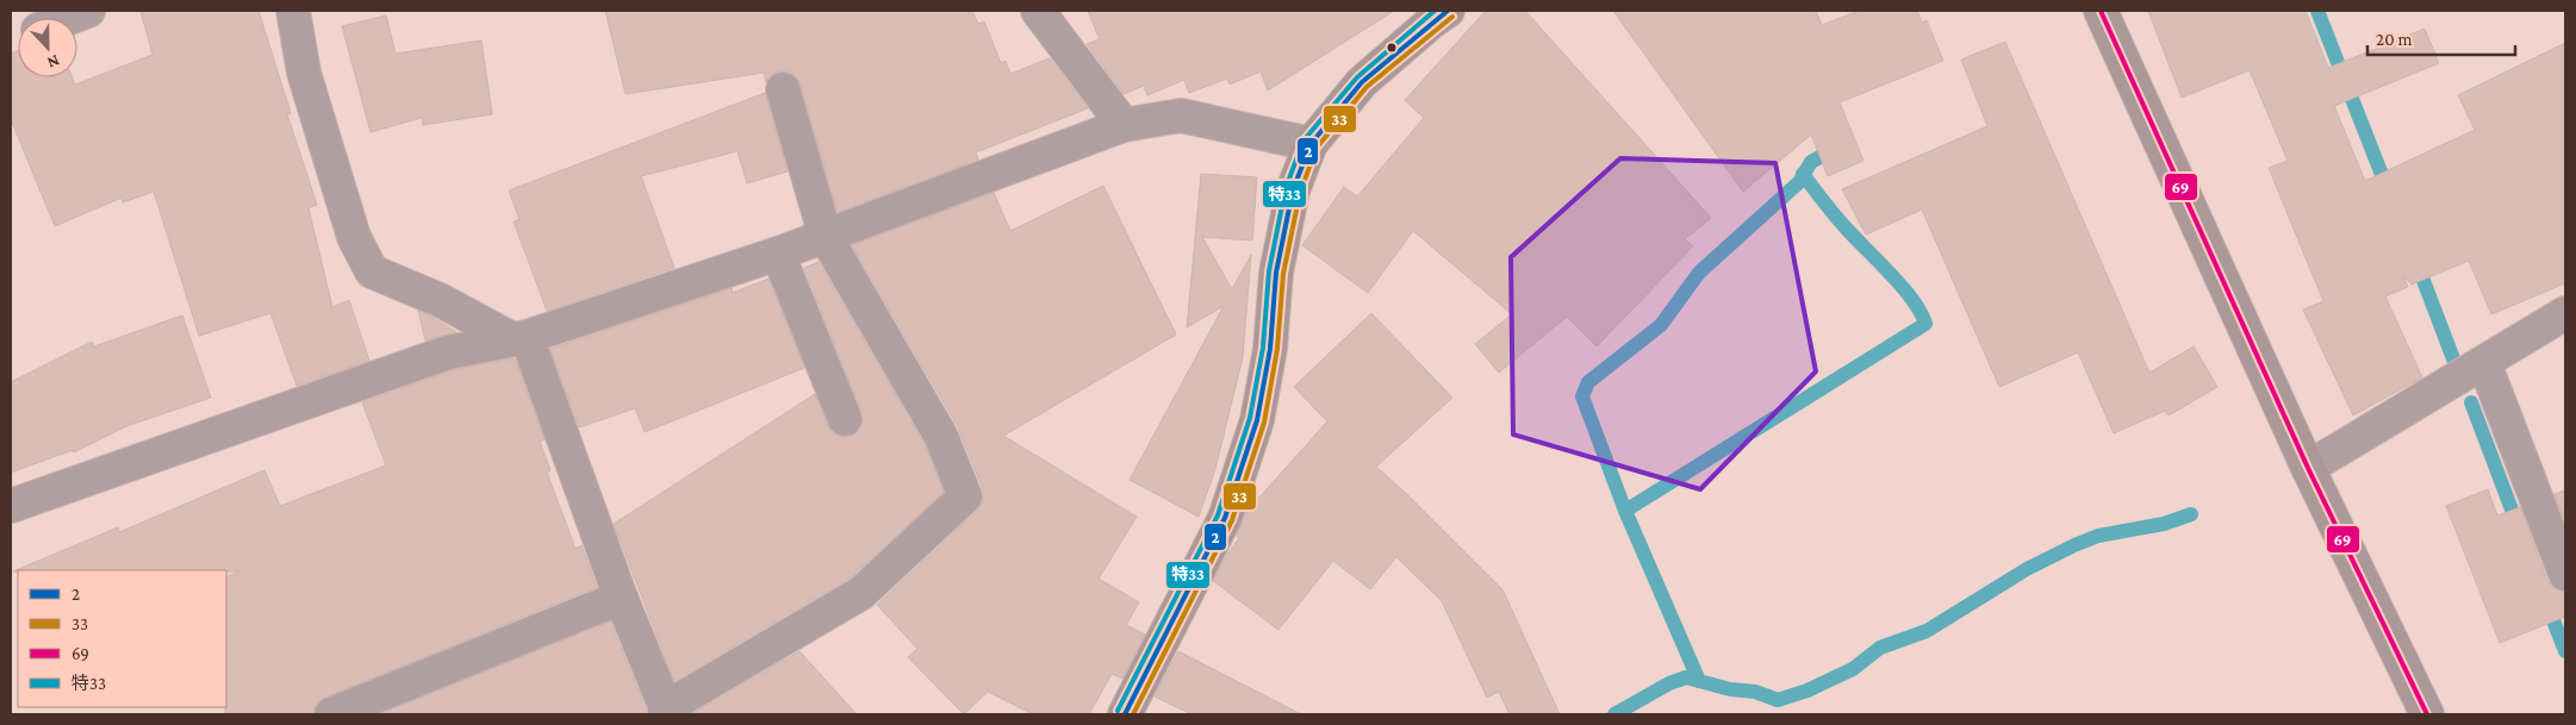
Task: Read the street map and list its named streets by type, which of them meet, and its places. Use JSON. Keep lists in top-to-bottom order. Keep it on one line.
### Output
{"lines":["transit line 2","transit line 69","transit line 特33","transit line 33"],"legend":["2","33","69","特33"],"scale_bar":"20 m","north":"bottom"}
